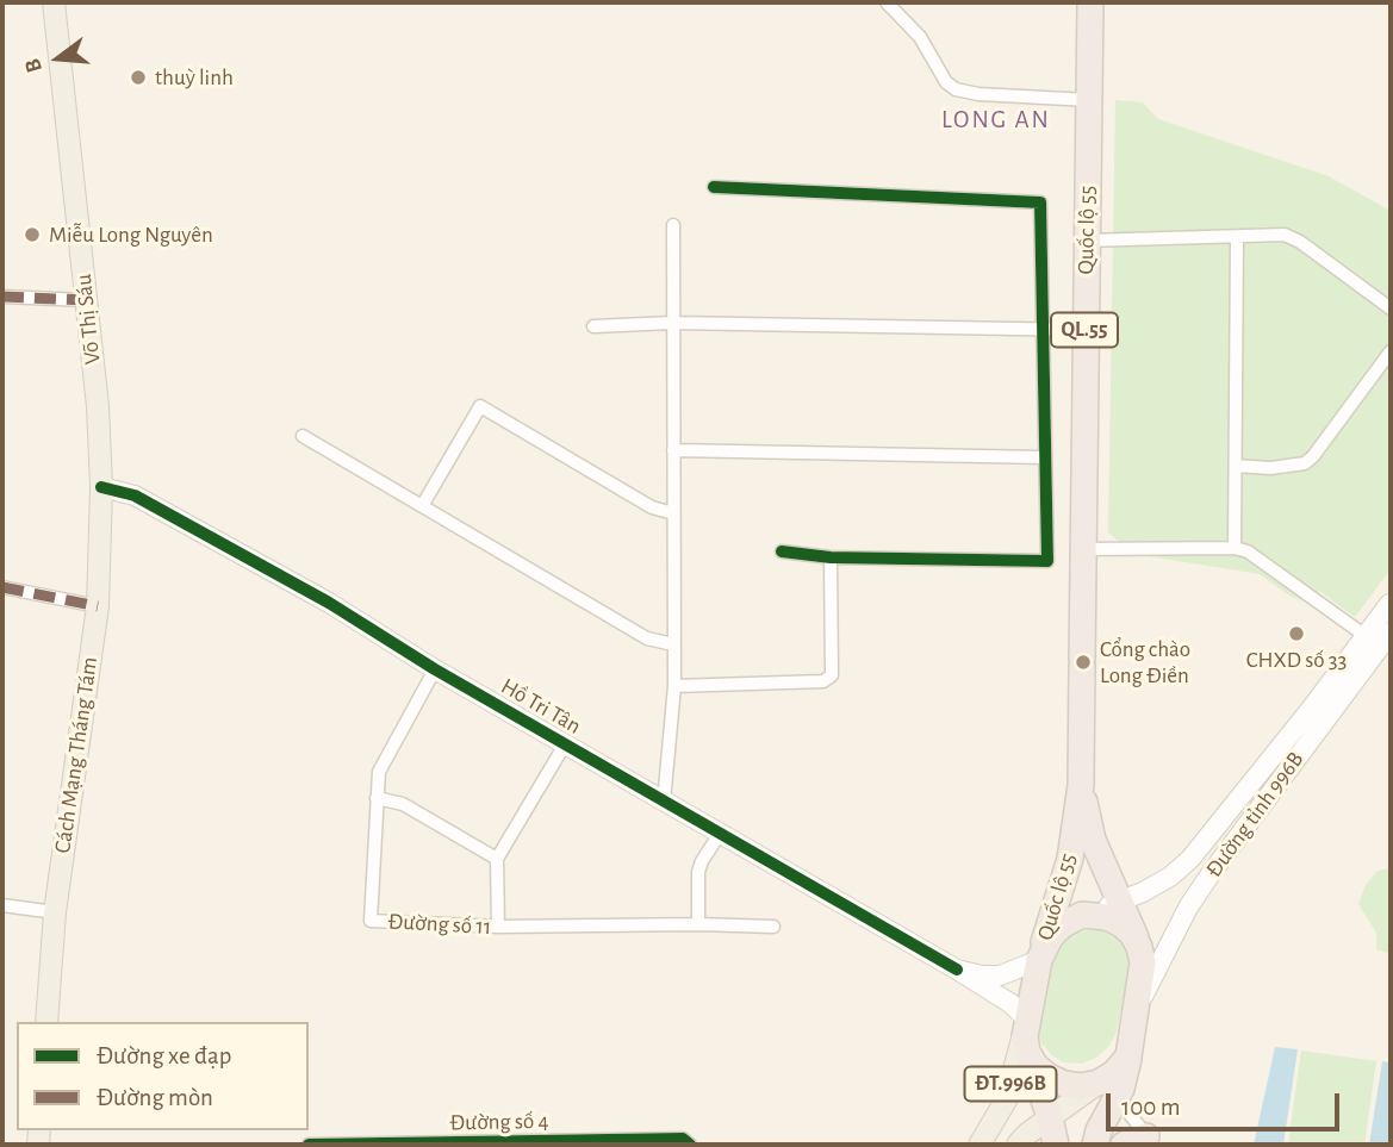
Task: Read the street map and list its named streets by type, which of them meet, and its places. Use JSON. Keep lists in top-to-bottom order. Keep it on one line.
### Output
{"streets":{"highway":["Quốc lộ 55","QL.55"],"main road":["Võ Thị Sáu","Cách Mạng Tháng Tám","ĐT.996B"],"street":["Hồ Tri Tân","Đường tỉnh 996B","Đường số 11","Đường số 4"]},"crossings":[["Quốc lộ 55","Hồ Tri Tân"],["Quốc lộ 55","Đường tỉnh 996B"],["Quốc lộ 55","ĐT.996B"],["Võ Thị Sáu","Hồ Tri Tân"],["Võ Thị Sáu","Cách Mạng Tháng Tám"],["Hồ Tri Tân","Cách Mạng Tháng Tám"],["Hồ Tri Tân","Đường tỉnh 996B"],["Hồ Tri Tân","Đường số 11"],["Hồ Tri Tân","ĐT.996B"],["Đường tỉnh 996B","ĐT.996B"]],"districts":["LONG AN"],"places":["thuỳ linh","Miễu Long Nguyên","CHXD số 33","Cổng chào Long Điền"],"legend":["Đường xe đạp","Đường mòn"],"scale_bar":"100 m","north":"left"}
